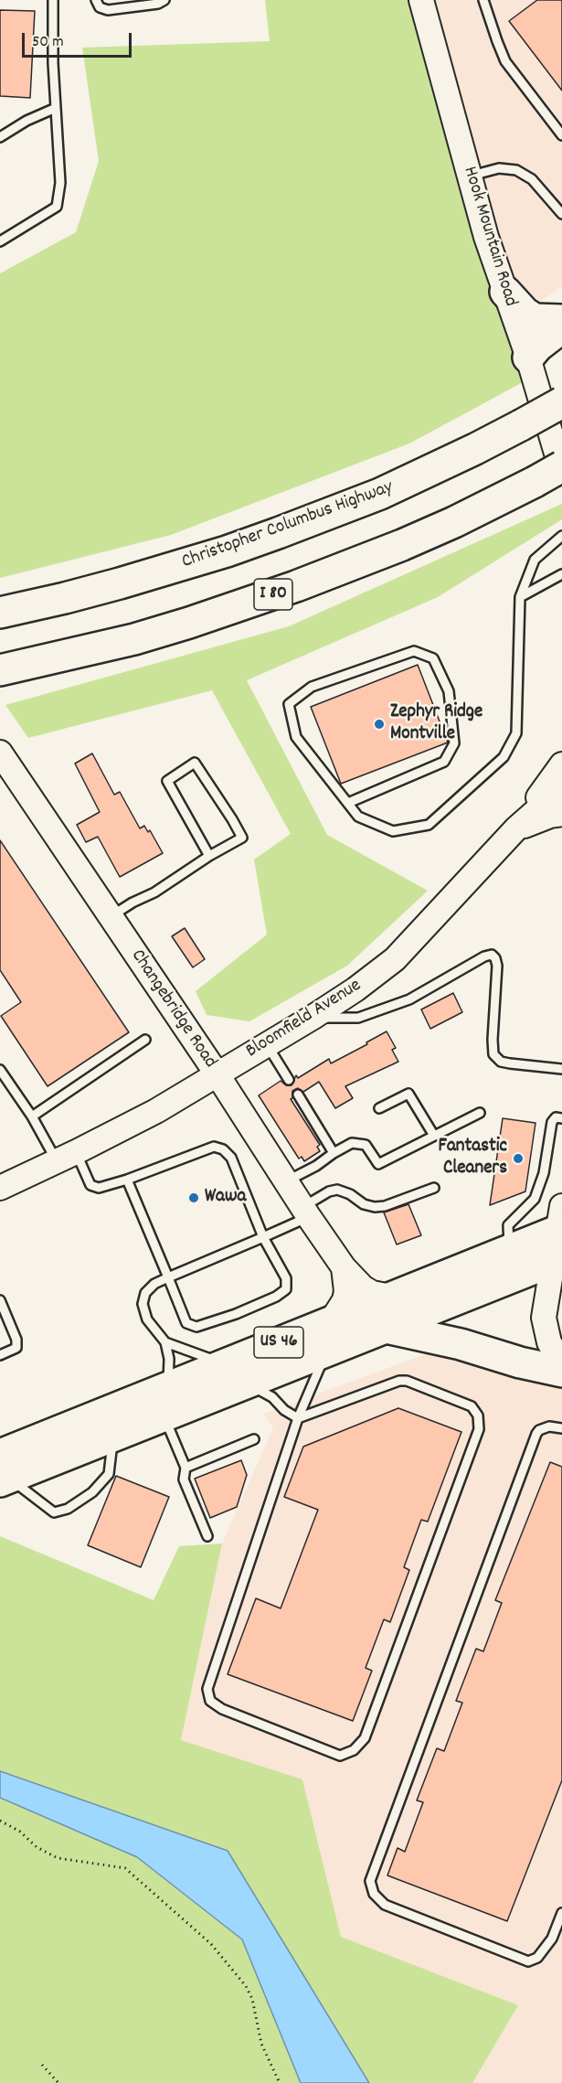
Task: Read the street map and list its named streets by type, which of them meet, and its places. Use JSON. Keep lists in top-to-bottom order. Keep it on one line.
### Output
{"streets":{"highway":["Christopher Columbus Highway","I 80","US 46"],"main road":["Hook Mountain Road","Changebridge Road","Bloomfield Avenue"]},"crossings":[["Changebridge Road","Bloomfield Avenue"],["Changebridge Road","US 46"]],"places":["Zephyr Ridge Montville","Fantastic Cleaners","Wawa"],"scale_bar":"50 m"}
